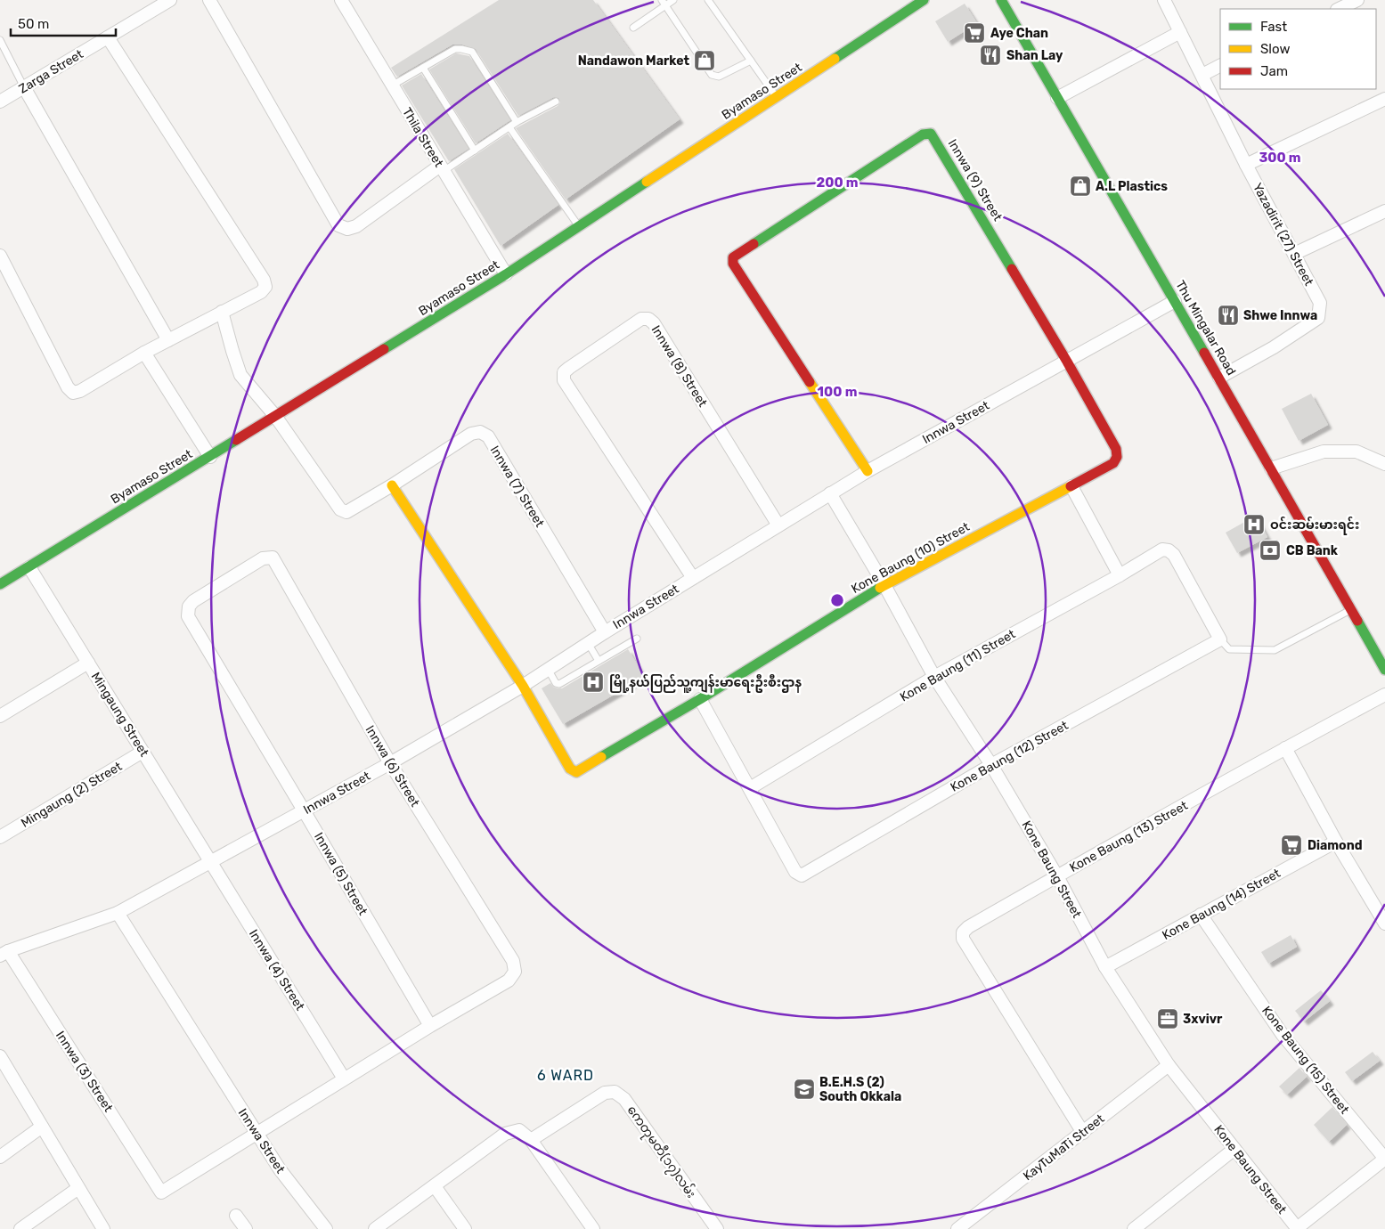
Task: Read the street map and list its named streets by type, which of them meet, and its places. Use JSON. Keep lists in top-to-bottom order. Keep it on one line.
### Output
{"streets":{"main road":["Byamaso Street","Innwa (9) Street","Thu Mingalar Road","Kone Baung (10) Street"],"street":["Zarga Street","Thila Street","Yazadirit (27) Street","Innwa (8) Street","Innwa Street","Innwa (7) Street","Kone Baung (11) Street","Mingaung Street","Kone Baung (12) Street","Innwa (6) Street","Mingaung (2) Street","Kone Baung (13) Street","Kone Baung Street","Innwa (5) Street","Kone Baung (14) Street","Innwa (4) Street","Kone Baung (15) Street","Innwa (3) Street","KayTuMaTi Street","ကေတုမတီ(၁၇)လမ်း"]},"crossings":[["Byamaso Street","Thila Street"],["Byamaso Street","Innwa (7) Street"],["Byamaso Street","Mingaung Street"],["Innwa (9) Street","Innwa Street"],["Innwa (9) Street","Kone Baung (10) Street"],["Yazadirit (27) Street","Thu Mingalar Road"],["Thu Mingalar Road","Innwa Street"],["Innwa (8) Street","Innwa Street"],["Innwa Street","Innwa (7) Street"],["Innwa Street","Kone Baung (10) Street"],["Innwa Street","Mingaung Street"],["Innwa Street","Innwa (6) Street"],["Innwa Street","Kone Baung Street"],["Innwa Street","Innwa (5) Street"],["Innwa Street","Innwa (4) Street"],["Innwa Street","Innwa (3) Street"],["Kone Baung (10) Street","Kone Baung Street"],["Kone Baung (11) Street","Kone Baung (12) Street"],["Kone Baung (11) Street","Kone Baung Street"],["Mingaung Street","Mingaung (2) Street"],["Mingaung Street","Innwa (4) Street"],["Kone Baung (12) Street","Kone Baung Street"],["Innwa (6) Street","Innwa (5) Street"],["Kone Baung (13) Street","Kone Baung Street"],["Kone Baung (13) Street","KayTuMaTi Street"],["Kone Baung Street","Kone Baung (14) Street"],["Kone Baung Street","Kone Baung (15) Street"],["Kone Baung Street","KayTuMaTi Street"],["Kone Baung (14) Street","Kone Baung (15) Street"]],"districts":["6 WARD"],"places":{"supermarket":["Aye Chan","Diamond"],"restaurant":["Shan Lay","Shwe Innwa"],"shop":["Nandawon Market","A.L Plastics"],"hospital":["ဝင်းဆမ်းမားရင်း","မြို့နယ်ပြည်သူ့ကျန်းမာရေးဦးစီးဌာန"],"bank":["CB Bank"],"office":["3xvivr"],"school or university":["B.E.H.S (2) South Okkala"]},"legend":["Fast","Slow","Jam"],"scale_bar":"50 m","rings":["300 m","200 m","100 m"]}
